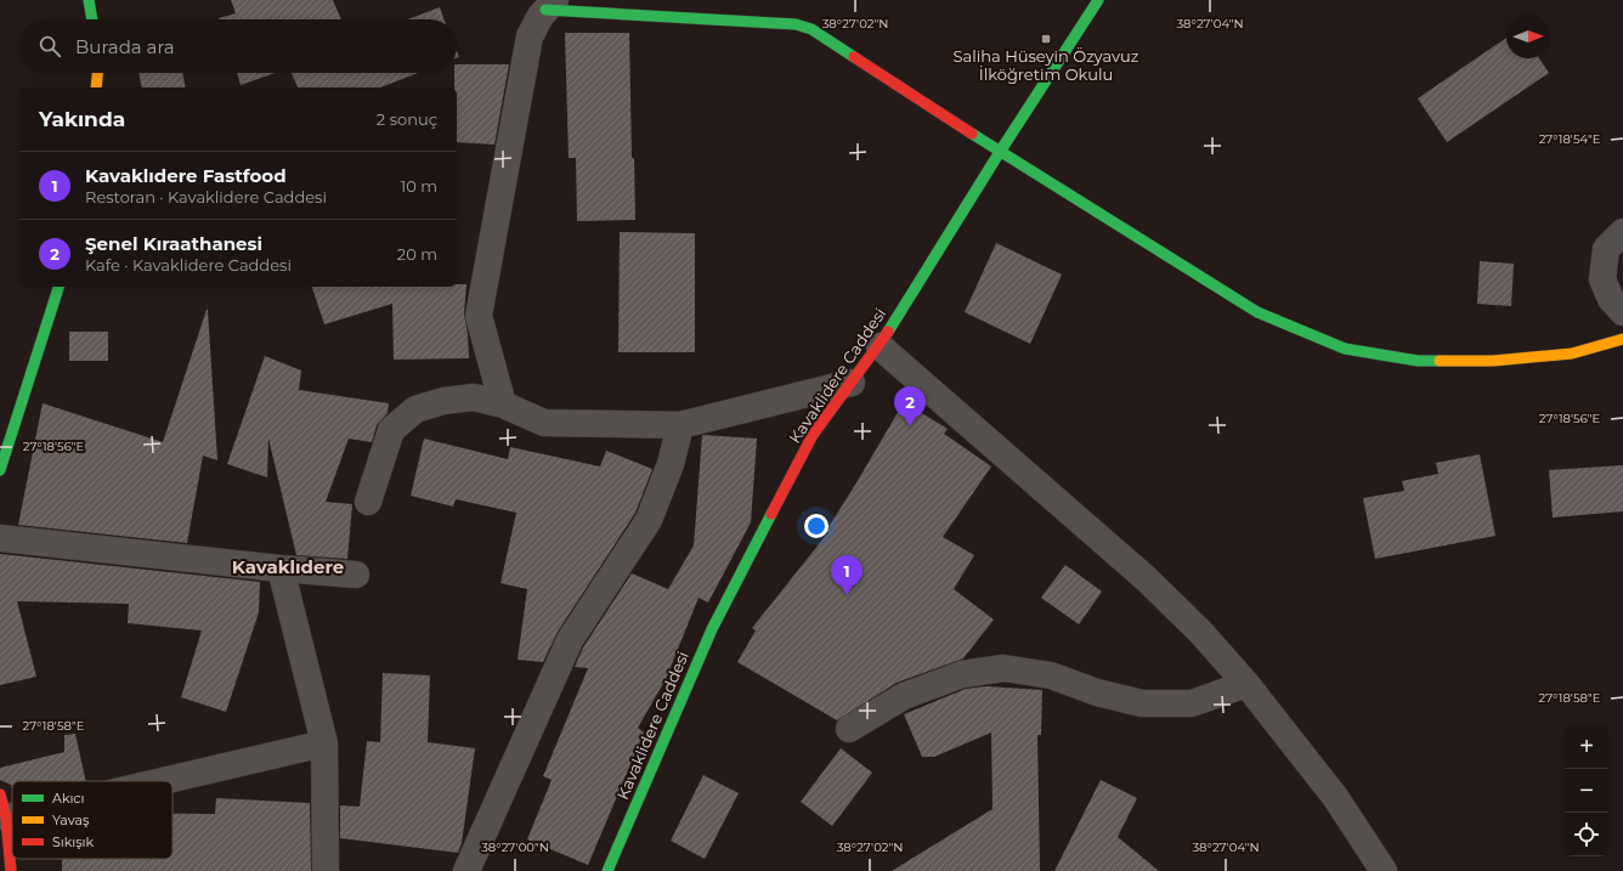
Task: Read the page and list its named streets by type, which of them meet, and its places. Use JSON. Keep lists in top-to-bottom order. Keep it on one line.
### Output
{"streets":{"street":["Kavaklidere Caddesi"]},"districts":["Kavaklıdere"],"places":{"transit":["Saliha Hüseyin Özyavuz İlköğretim Okulu"]},"legend":["Akıcı","Yavaş","Sıkışık"],"north":"right","page":{"search":"Burada ara","heading":["Yakında","2 sonuç"],"list":[{"mark":"1","name":"Kavaklıdere Fastfood","note":"Restoran · Kavaklidere Caddesi","value":"10 m"},{"mark":"2","name":"Şenel Kıraathanesi","note":"Kafe · Kavaklidere Caddesi","value":"20 m"}],"pins":["2","1"],"map_buttons":["+","−"]},"coordinates":["38°27'02\"N","38°27'04\"N","27°18'54\"E","27°18'56\"E","27°18'58\"E","38°27'00\"N"]}
